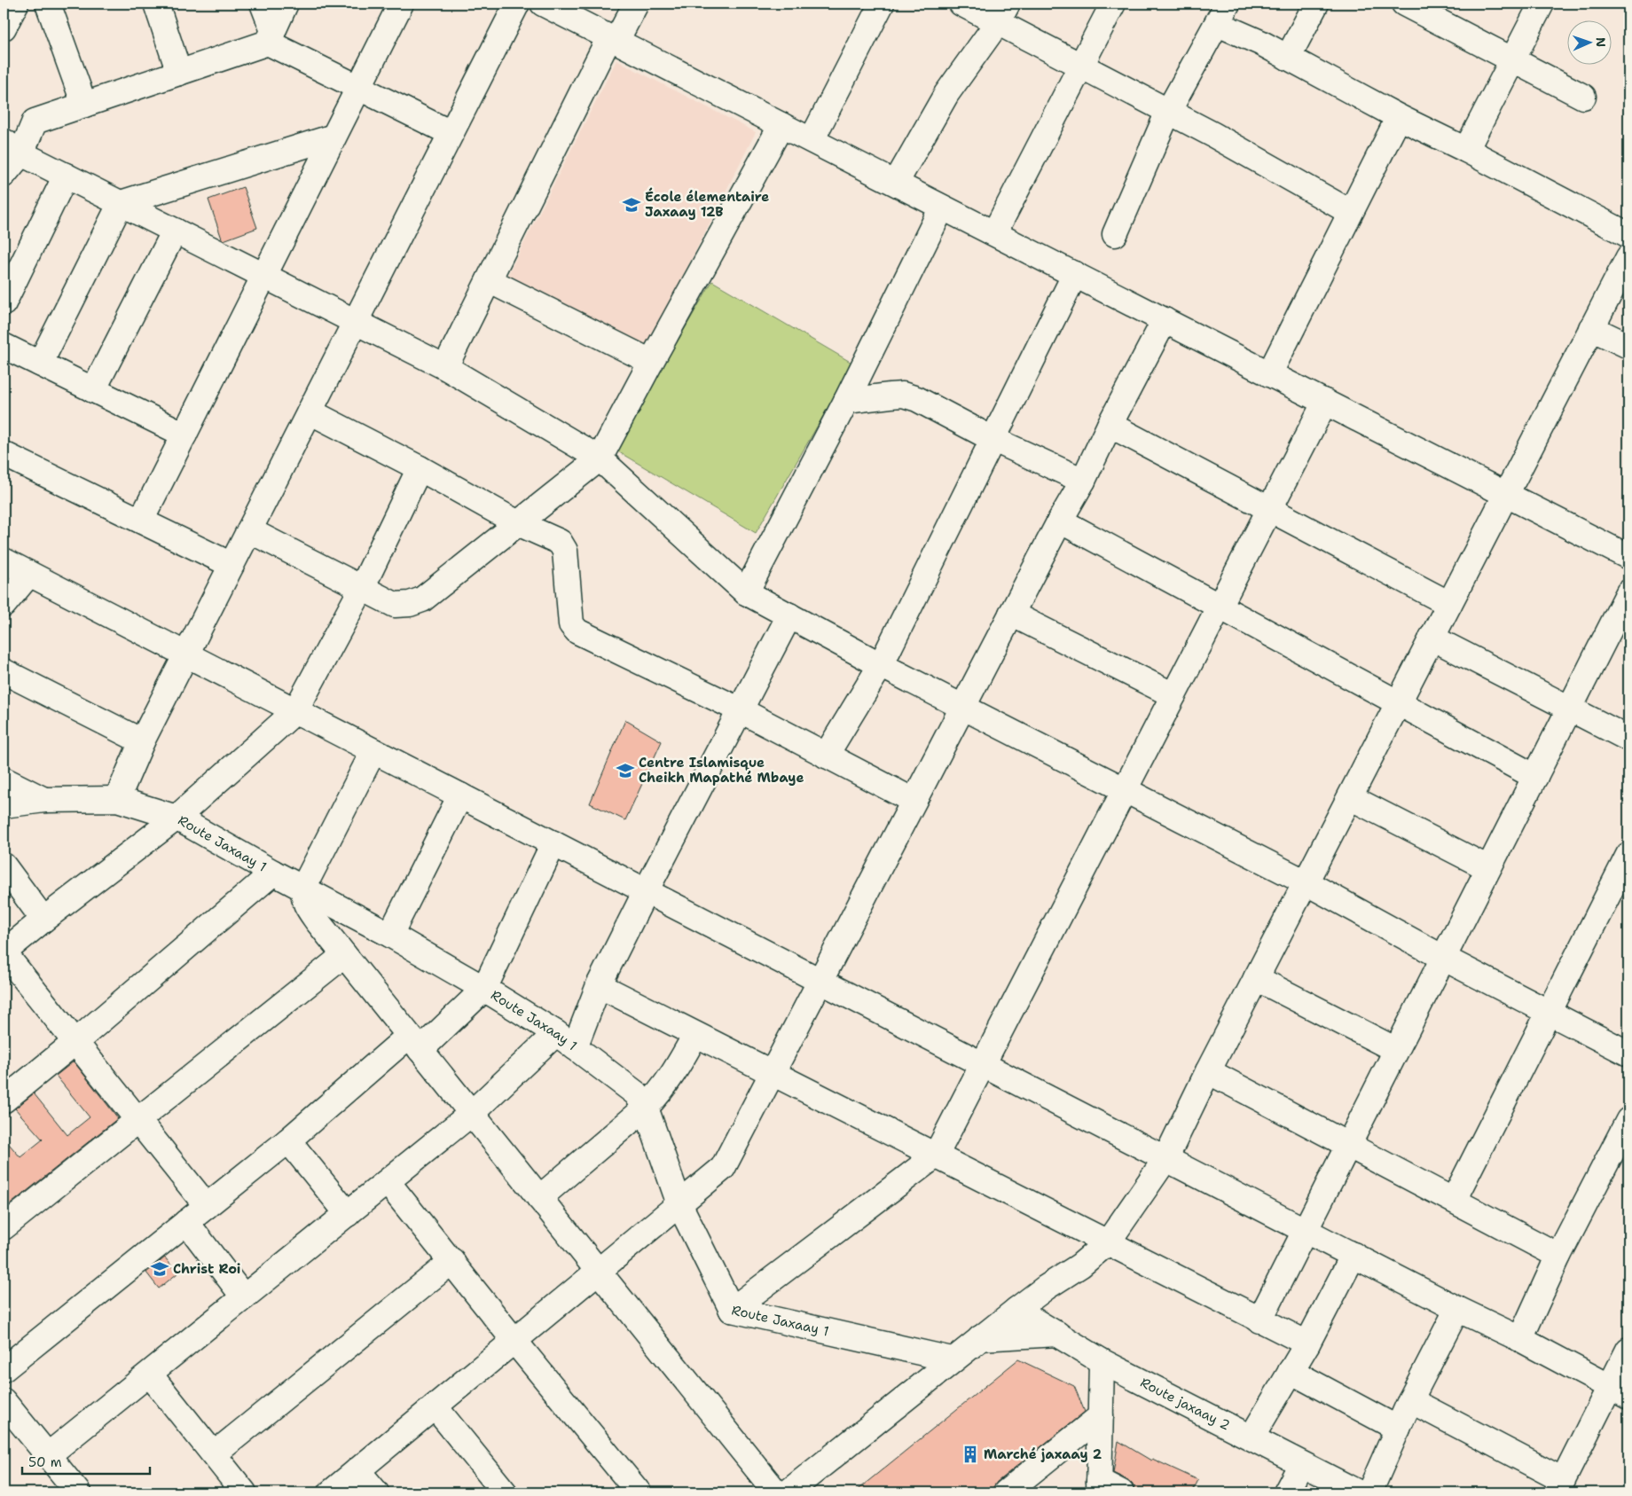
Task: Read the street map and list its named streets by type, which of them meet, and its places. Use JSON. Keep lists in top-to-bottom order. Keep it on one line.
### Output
{"streets":{"street":["Route Jaxaay 1","Route jaxaay 2"]},"places":{"school or university":["École élementaire Jaxaay 12B","Centre Islamisque Cheikh Mapathé Mbaye","Christ Roi"],"building":["Marché jaxaay 2"]},"scale_bar":"50 m","north":"right"}
